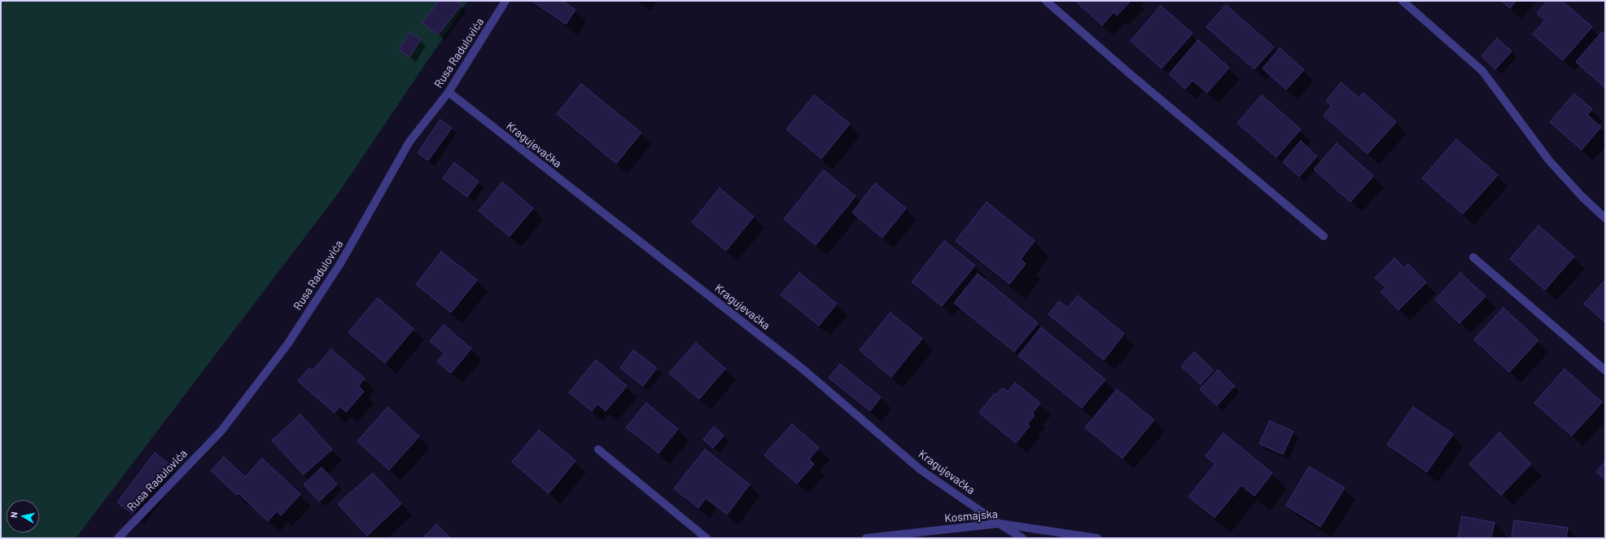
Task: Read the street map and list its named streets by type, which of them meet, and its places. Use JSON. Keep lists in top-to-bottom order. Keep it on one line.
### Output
{"streets":{"street":["Rusa Radulovića","Kragujevačka","Kosmajska"]},"crossings":[["Rusa Radulovića","Kragujevačka"],["Kragujevačka","Kosmajska"]],"north":"left"}
